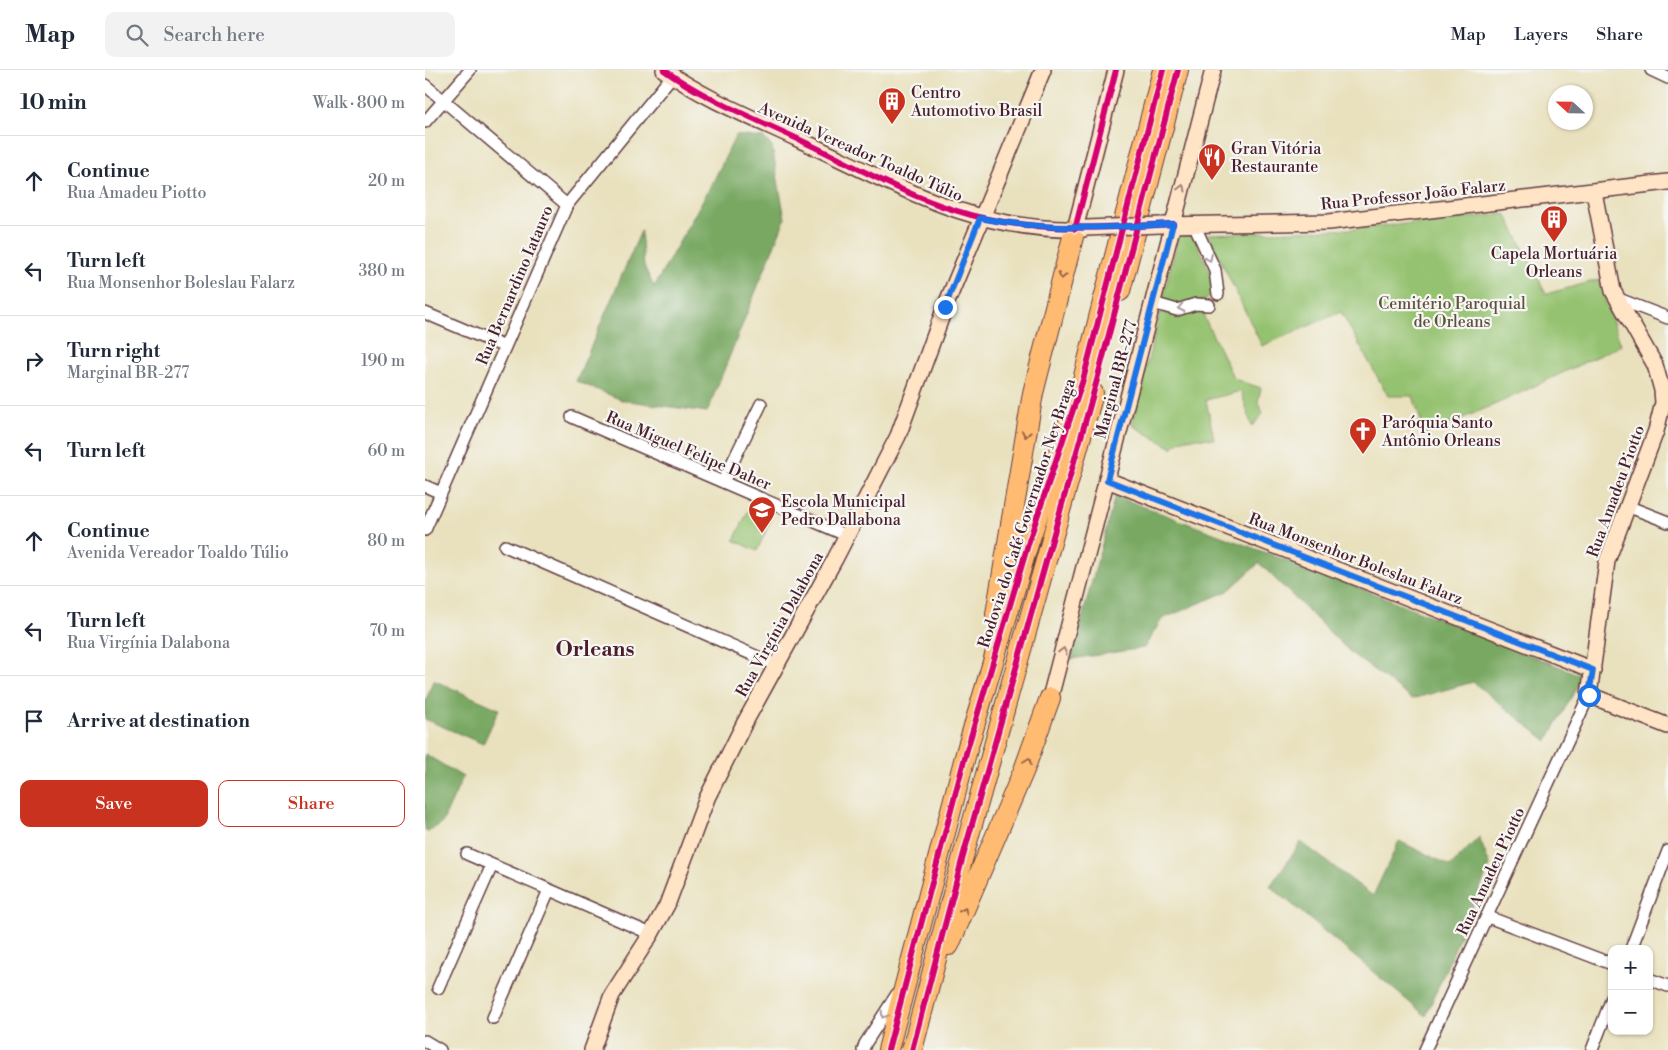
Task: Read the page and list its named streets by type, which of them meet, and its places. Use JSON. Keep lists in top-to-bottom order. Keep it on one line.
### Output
{"streets":{"highway":["Rodovia do Café Governador Ney Braga"],"street":["Avenida Vereador Toaldo Túlio","Rua Professor João Falarz","Rua Bernardino Iatauro","Marginal BR-277","Rua Miguel Felipe Daher","Rua Amadeu Piotto","Rua Monsenhor Boleslau Falarz","Rua Virgínia Dalabona"]},"crossings":[["Avenida Vereador Toaldo Túlio","Rua Professor João Falarz"],["Avenida Vereador Toaldo Túlio","Rua Bernardino Iatauro"],["Avenida Vereador Toaldo Túlio","Marginal BR-277"],["Avenida Vereador Toaldo Túlio","Rua Virgínia Dalabona"],["Rua Professor João Falarz","Marginal BR-277"],["Rua Professor João Falarz","Rua Amadeu Piotto"],["Marginal BR-277","Rua Monsenhor Boleslau Falarz"],["Rua Miguel Felipe Daher","Rua Virgínia Dalabona"],["Rua Amadeu Piotto","Rua Monsenhor Boleslau Falarz"]],"districts":["Orleans"],"parks":["Cemitério Paroquial de Orleans"],"places":{"building":["Centro Automotivo Brasil","Capela Mortuária Orleans"],"restaurant":["Gran Vitória Restaurante"],"church":["Paróquia Santo Antônio Orleans"],"school or university":["Escola Municipal Pedro Dallabona"]},"north":"left","page":{"header":"Map","search":"Search here","nav":["Map","Layers","Share"],"heading":["10 min","Walk · 800 m"],"list":[["Continue","Rua Amadeu Piotto","20 m"],["Turn left","Rua Monsenhor Boleslau Falarz","380 m"],["Turn right","Marginal BR-277","190 m"],["Turn left","60 m"],["Continue","Avenida Vereador Toaldo Túlio","80 m"],["Turn left","Rua Virgínia Dalabona","70 m"],"Arrive at destination"],"buttons":["Save","Share"],"map_buttons":["+","−"]}}
